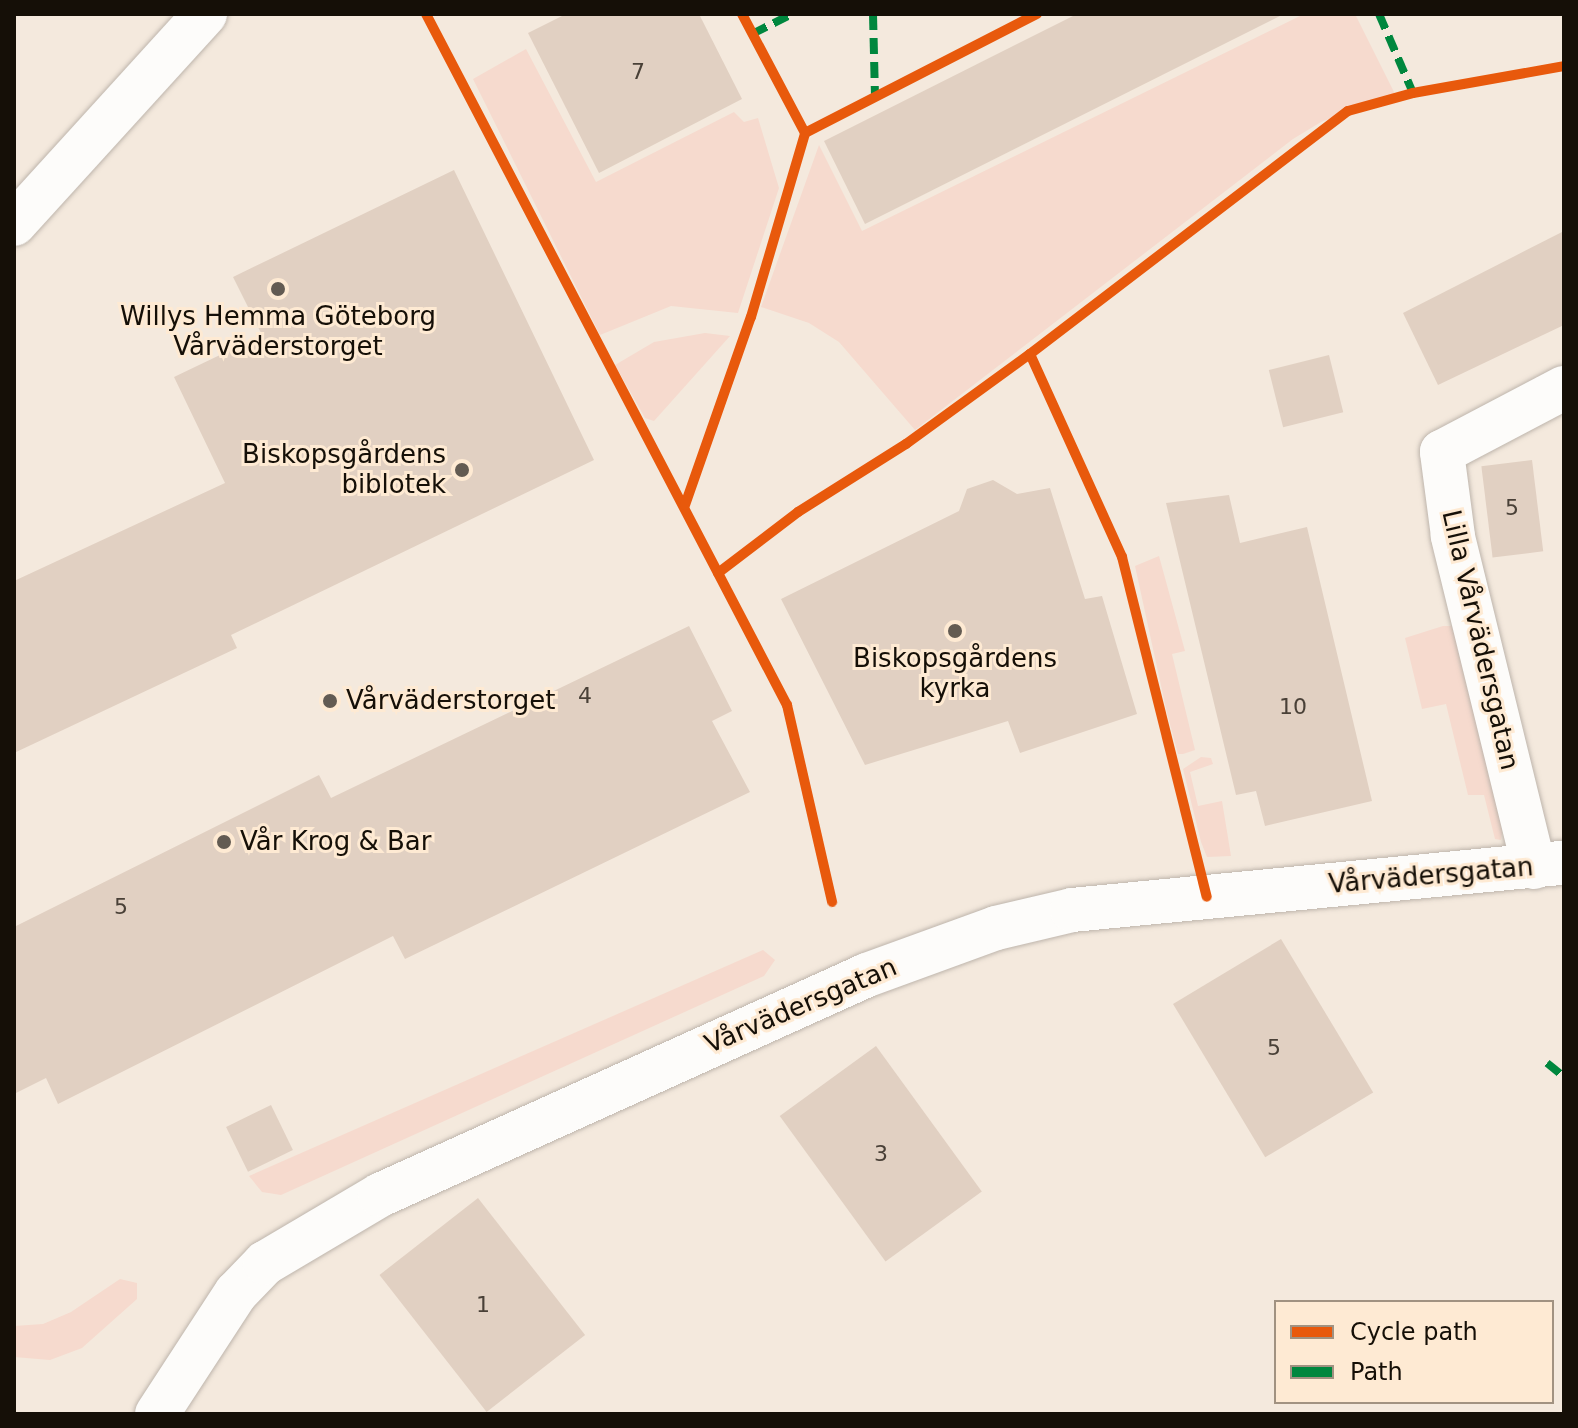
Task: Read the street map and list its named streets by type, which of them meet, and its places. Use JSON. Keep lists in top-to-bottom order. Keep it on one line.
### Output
{"streets":{"street":["Lilla Vårvädersgatan","Vårvädersgatan"]},"crossings":[["Lilla Vårvädersgatan","Vårvädersgatan"]],"places":["Willys Hemma Göteborg Vårväderstorget","Biskopsgårdens biblotek","Biskopsgårdens kyrka","Vårväderstorget","Vår Krog & Bar"],"house_numbers":["7","5","4","10","5","5","3","1"],"legend":["Cycle path","Path"]}
